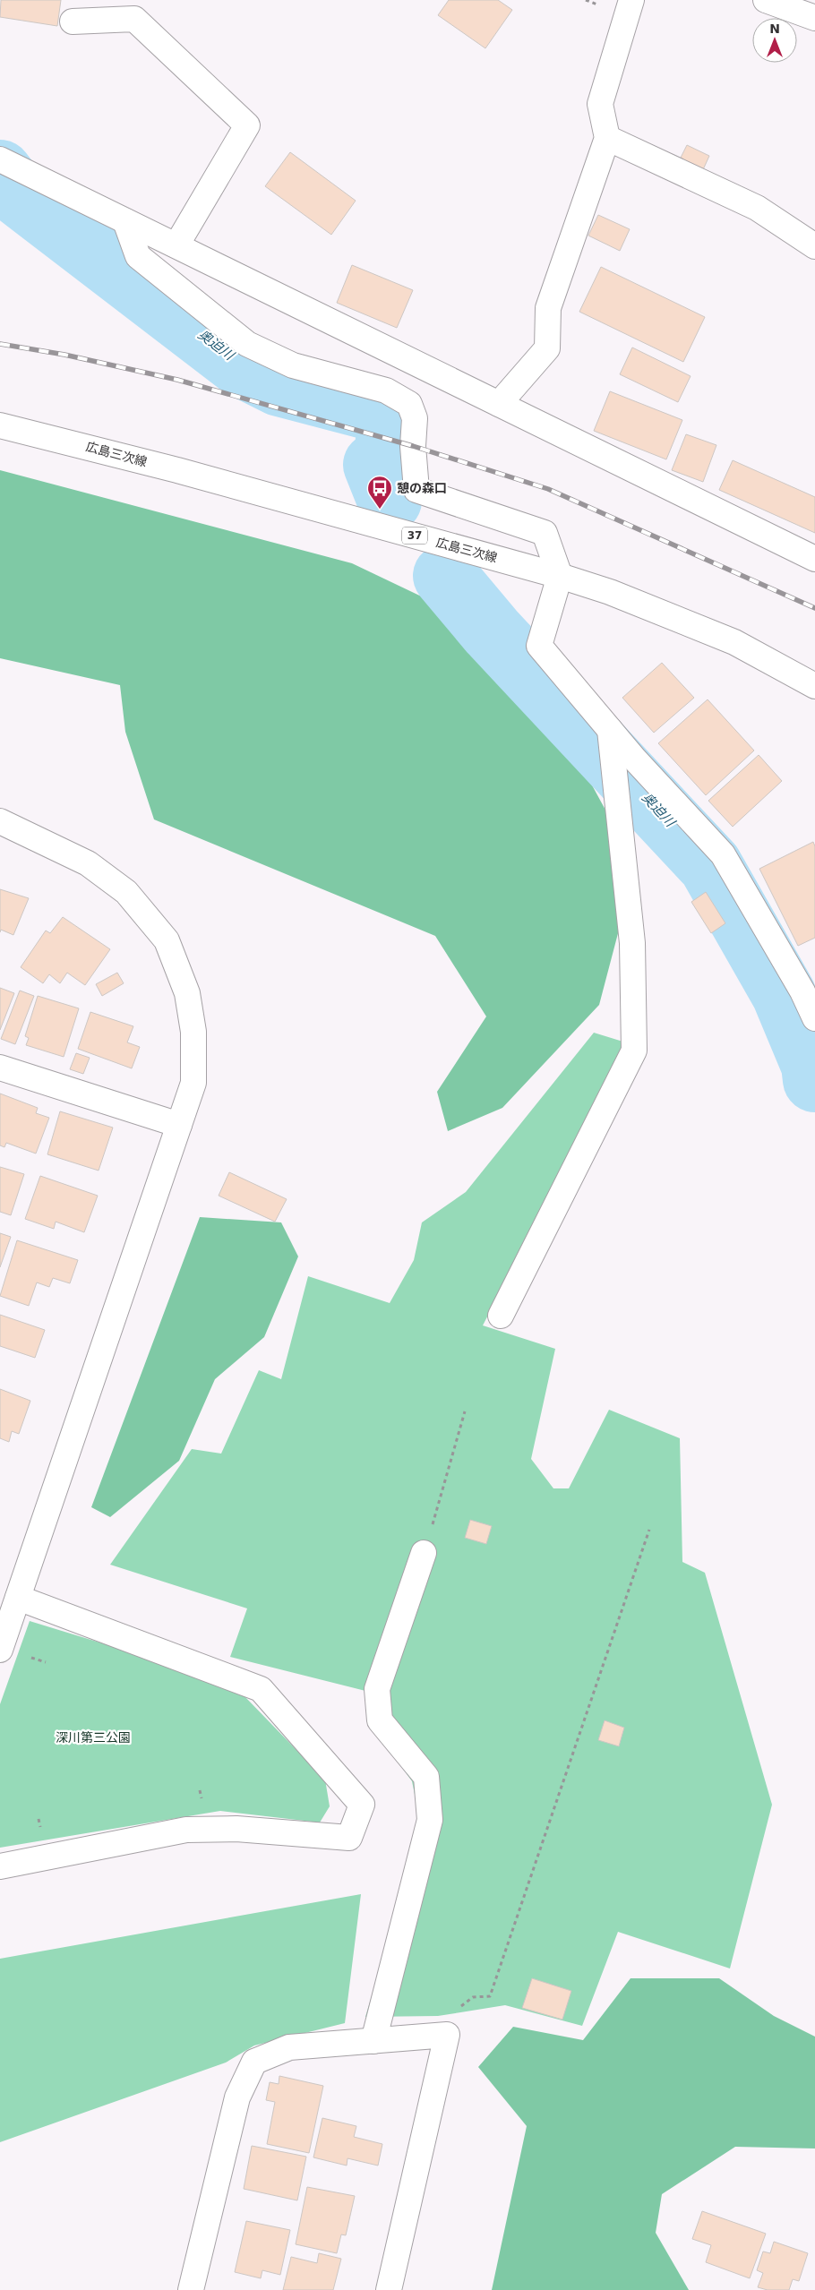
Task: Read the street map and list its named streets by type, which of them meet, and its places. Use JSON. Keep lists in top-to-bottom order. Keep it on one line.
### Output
{"streets":{"street":["広島三次線","37"]},"water":["奥迫川"],"parks":["深川第三公園"],"places":{"bus stop":["憩の森口"]},"north":"top"}
